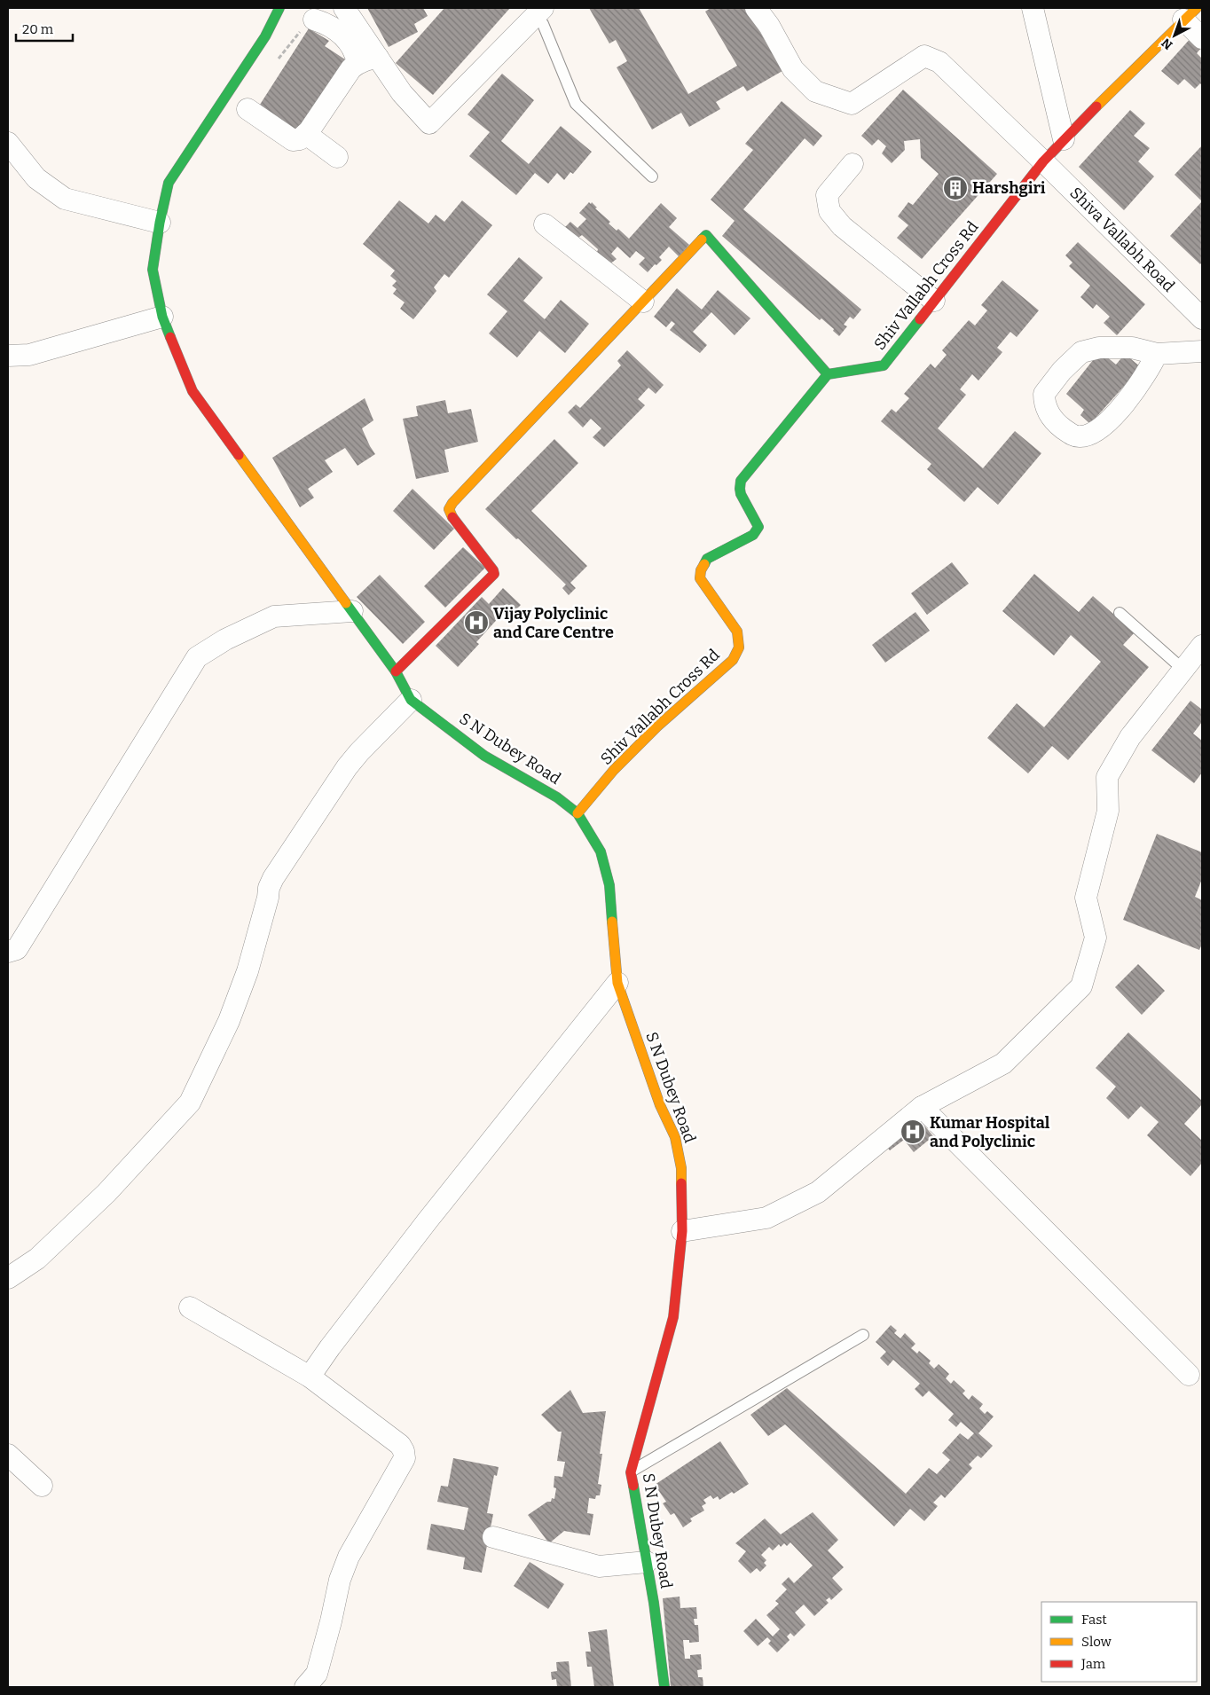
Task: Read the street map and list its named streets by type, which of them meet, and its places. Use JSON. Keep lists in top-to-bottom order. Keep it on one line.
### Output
{"streets":{"street":["Shiva Vallabh Road","Shiv Vallabh Cross Rd","S N Dubey Road"]},"crossings":[["Shiva Vallabh Road","Shiv Vallabh Cross Rd"],["Shiv Vallabh Cross Rd","S N Dubey Road"]],"places":{"building":["Harshgiri"],"hospital":["Vijay Polyclinic and Care Centre","Kumar Hospital and Polyclinic"]},"legend":["Fast","Slow","Jam"],"scale_bar":"20 m","north":"bottom left"}
